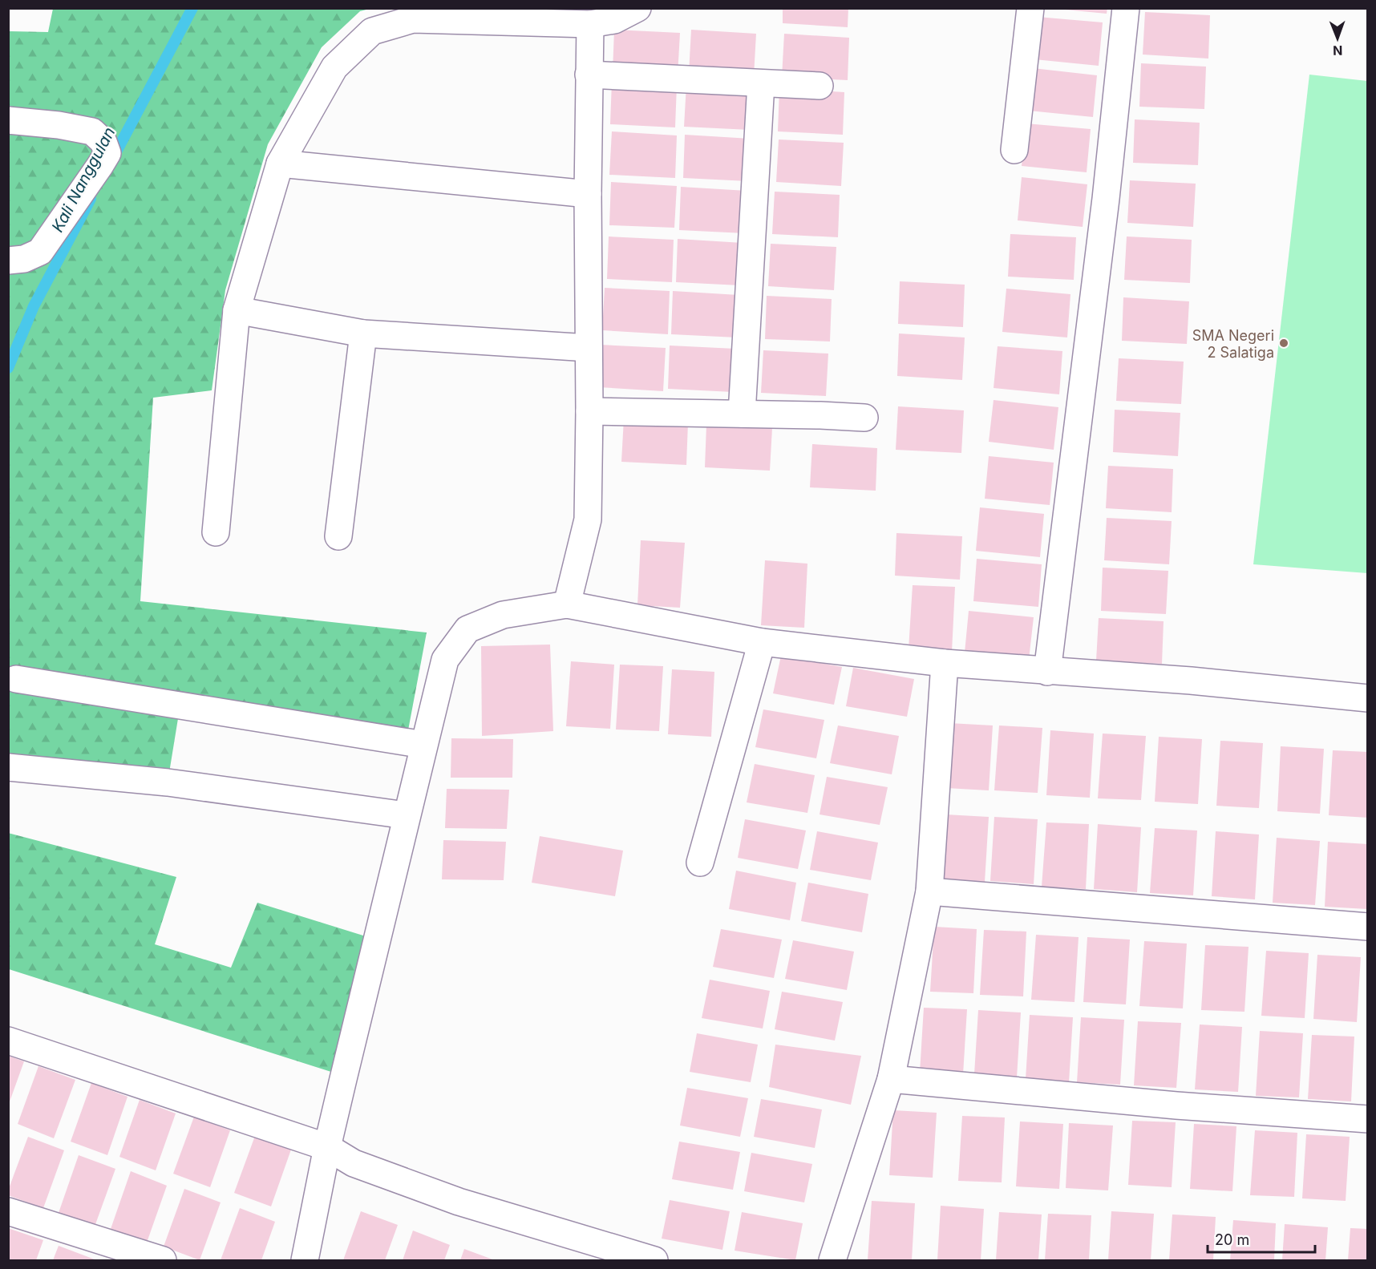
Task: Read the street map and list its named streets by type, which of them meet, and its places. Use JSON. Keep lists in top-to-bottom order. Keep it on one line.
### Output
{"water":["Kali Nanggulan"],"places":["SMA Negeri 2 Salatiga"],"scale_bar":"20 m","north":"bottom"}
